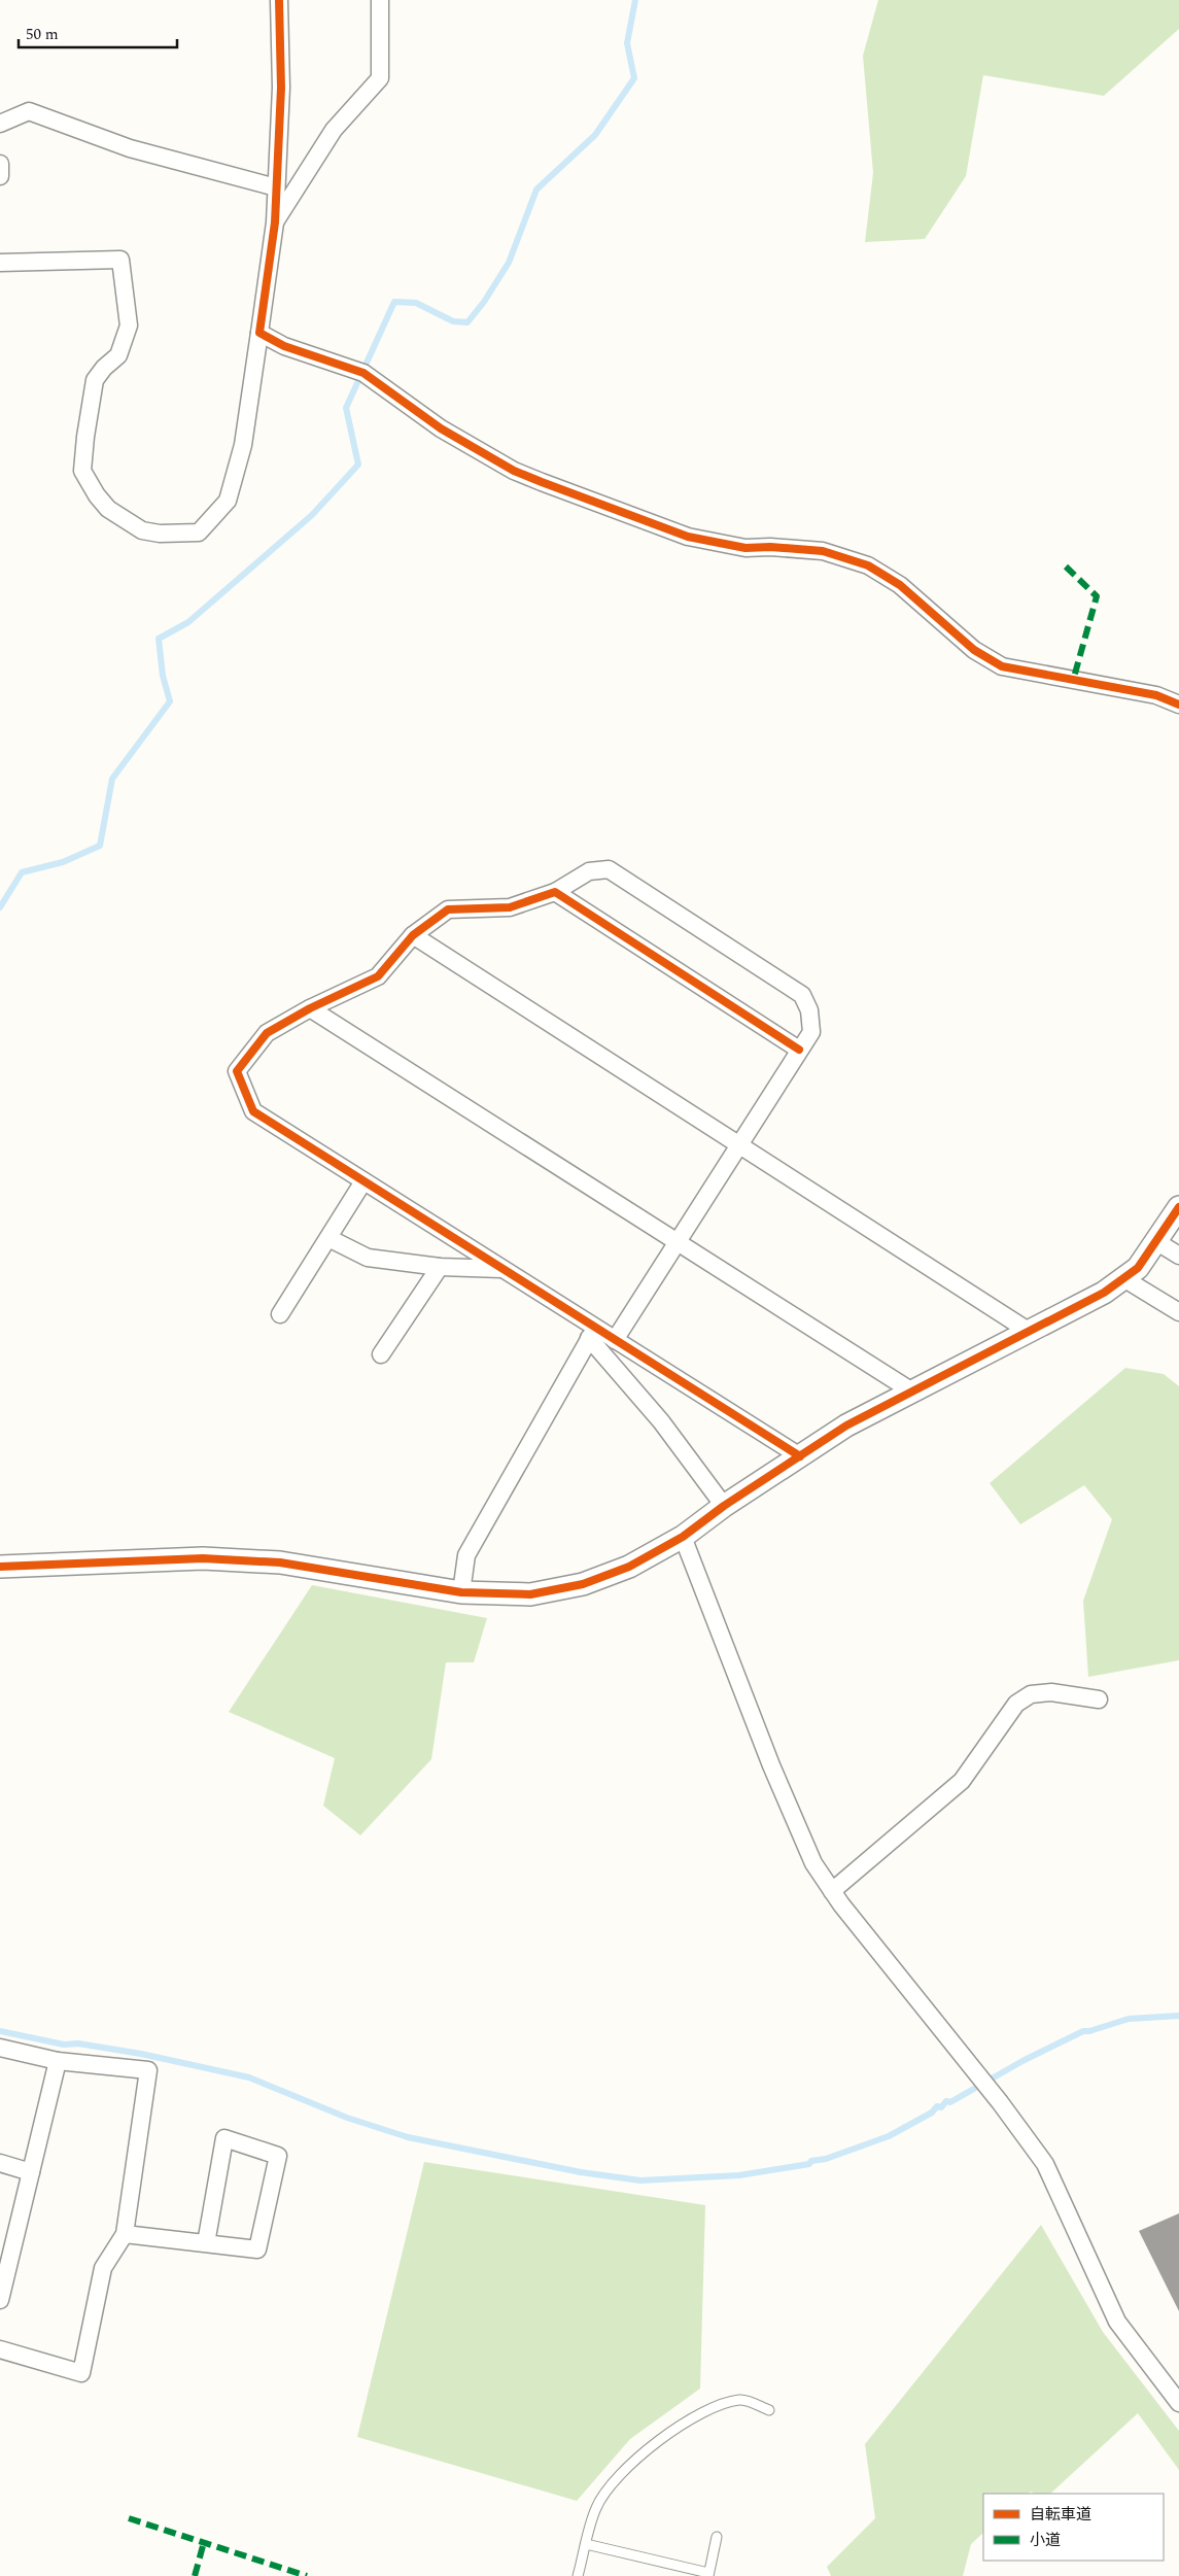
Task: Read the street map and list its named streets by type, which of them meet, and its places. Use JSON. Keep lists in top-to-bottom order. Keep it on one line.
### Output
{"legend":["自転車道","小道"],"scale_bar":"50 m"}
